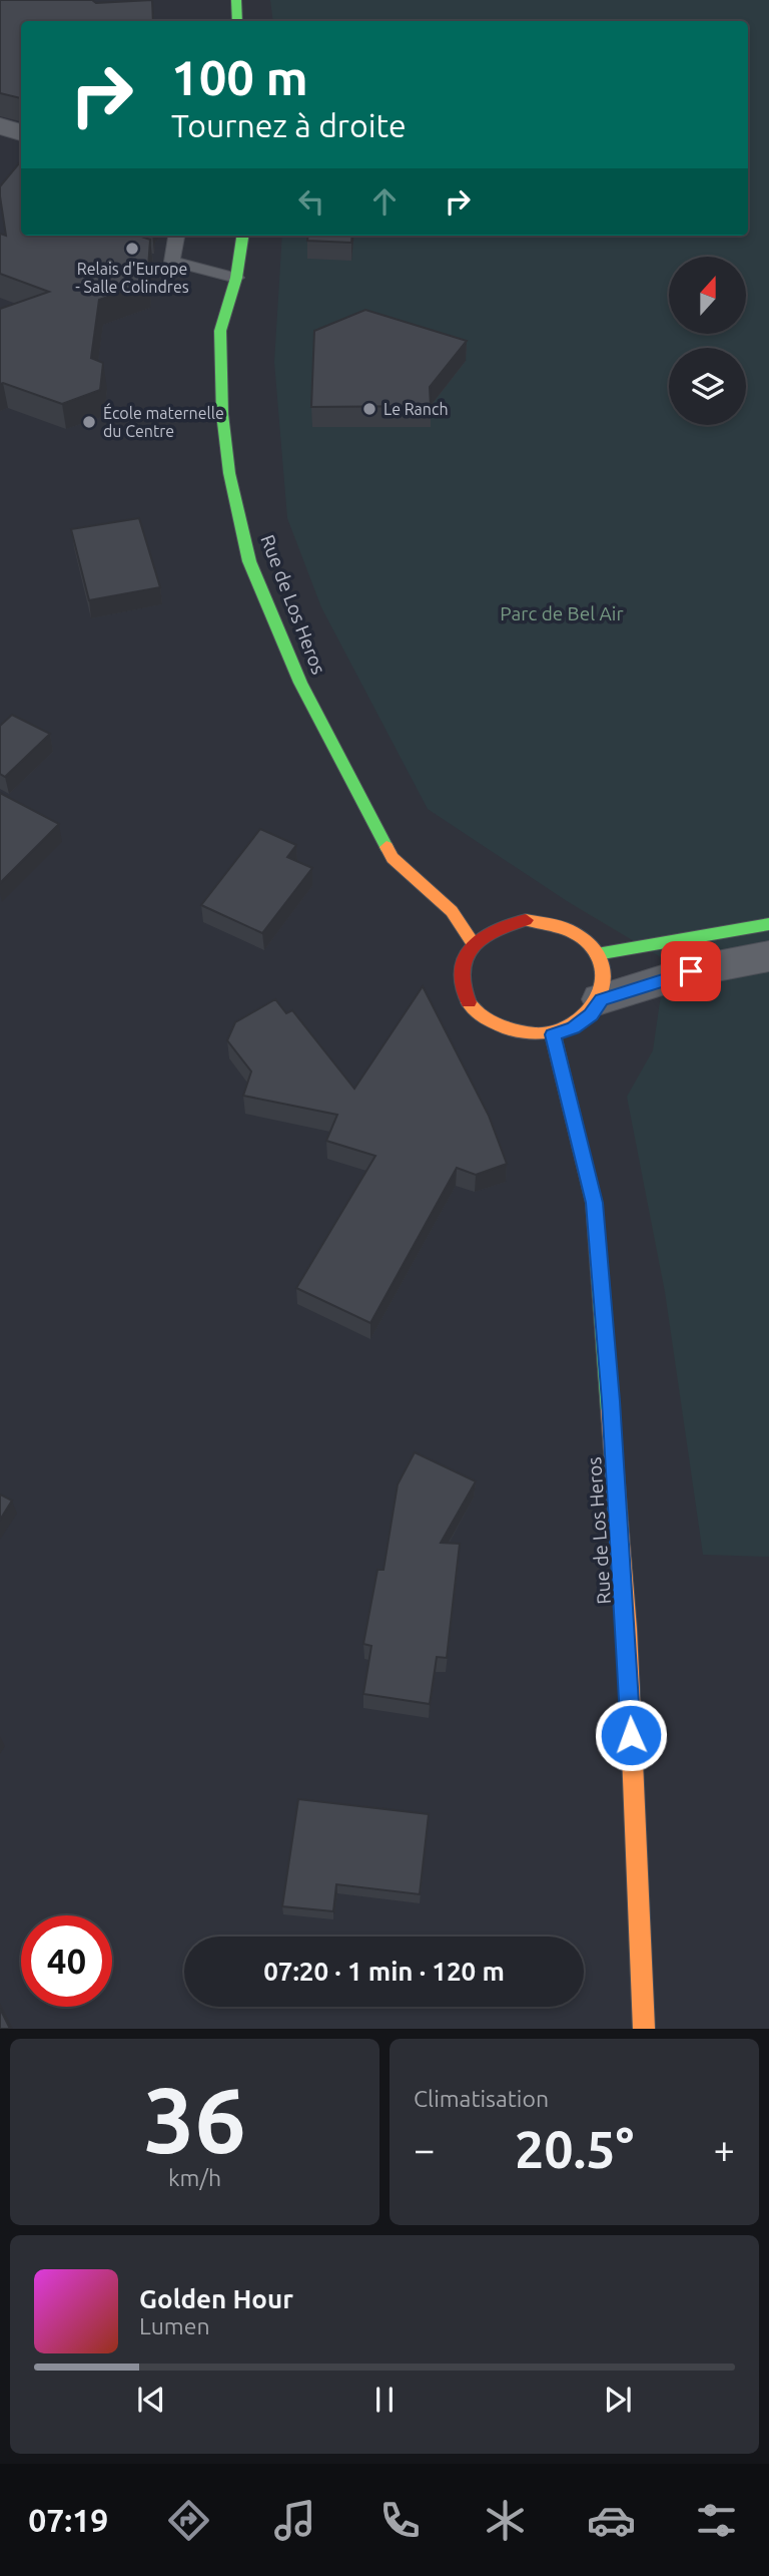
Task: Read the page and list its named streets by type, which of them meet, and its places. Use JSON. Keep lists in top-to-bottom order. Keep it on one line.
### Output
{"streets":{"street":["Rue de Los Heros"]},"parks":["Parc de Bel Air"],"places":["Relais d'Europe - Salle Colindres","Le Ranch","École maternelle du Centre"],"north":"top","page":{"turn":["100 m","Tournez à droite"],"limit":"40","trip":"07:20 · 1 min · 120 m","tile":[["36","km/h"],"Climatisation"],"heat":["−","20.5°","+"],"song":["Golden Hour","Lumen"],"tabs":"07:19"}}
